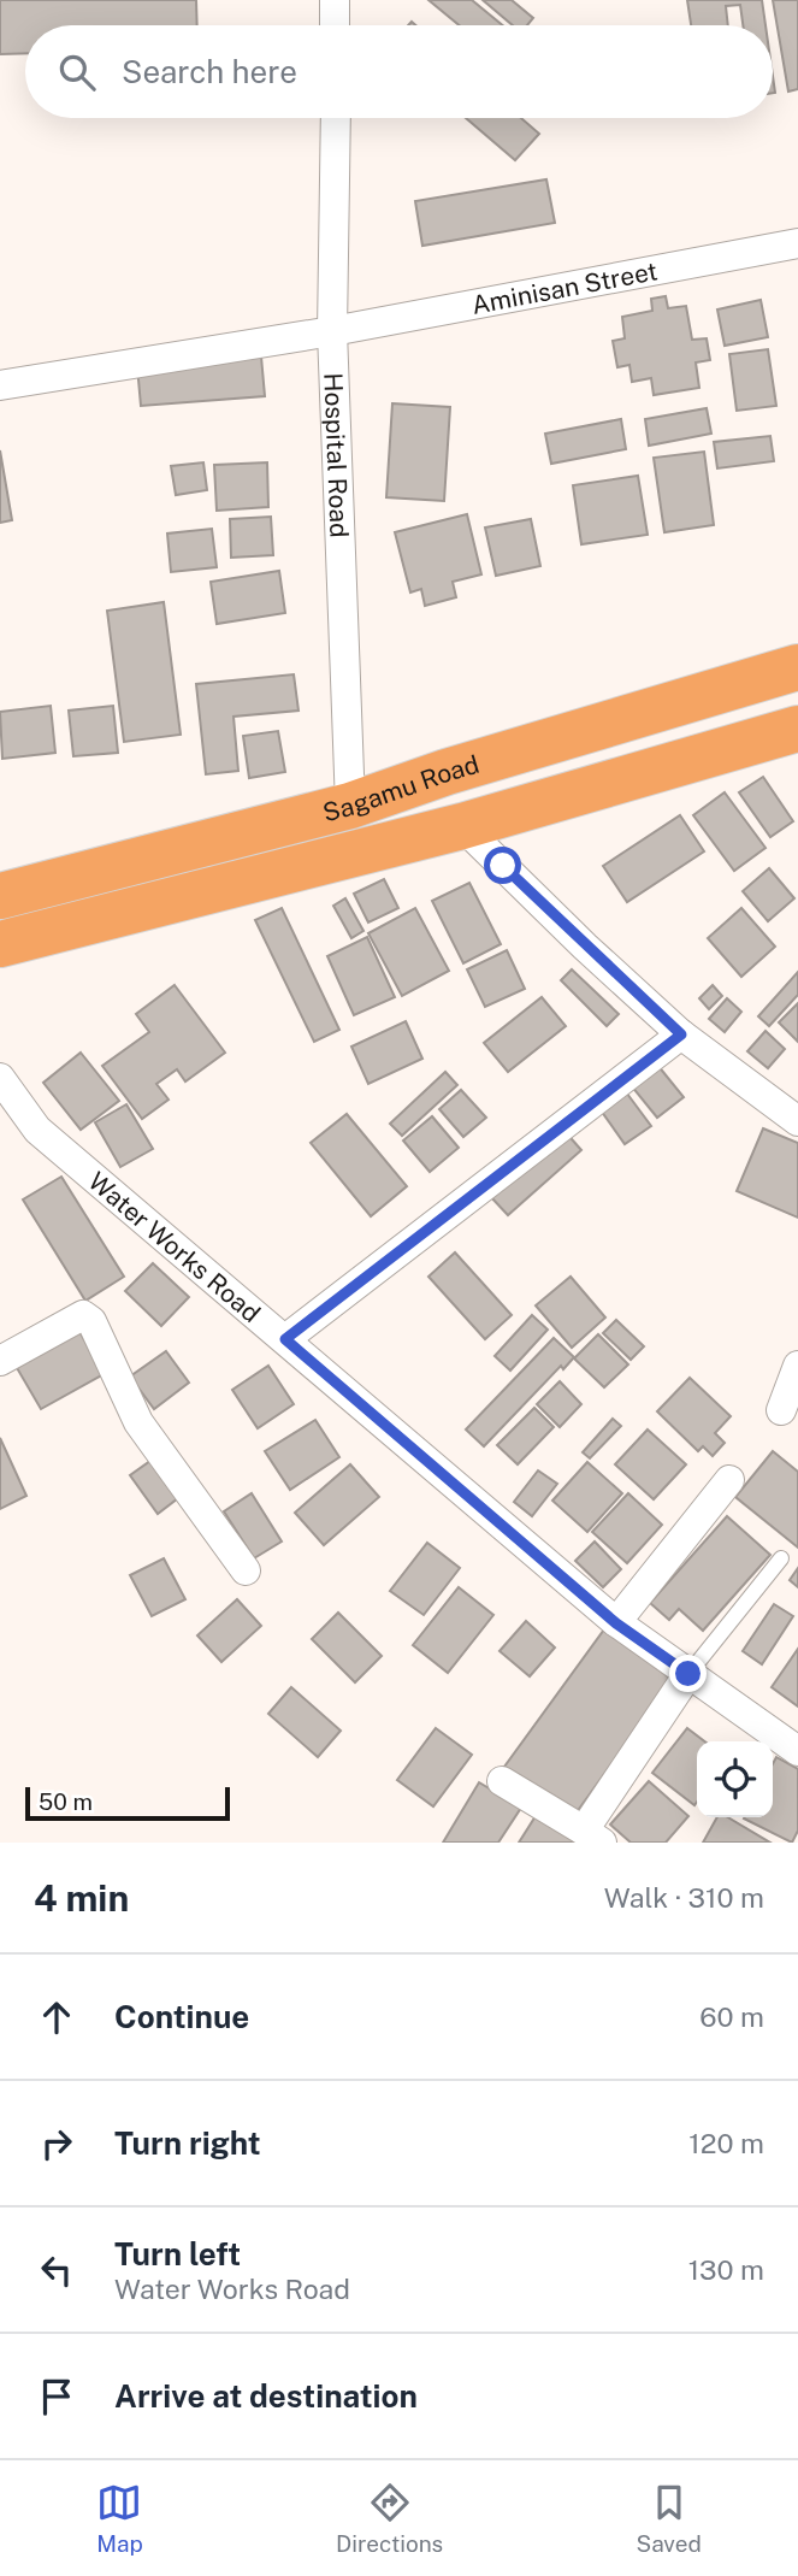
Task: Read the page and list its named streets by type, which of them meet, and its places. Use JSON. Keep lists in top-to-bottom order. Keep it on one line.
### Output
{"streets":{"highway":["Sagamu Road"],"street":["Aminisan Street","Hospital Road","Water Works Road"]},"crossings":[["Aminisan Street","Hospital Road"],["Hospital Road","Sagamu Road"]],"scale_bar":"50 m","page":{"search":"Search here","scale":"50 m","heading":["4 min","Walk · 310 m"],"list":[["Continue","60 m"],["Turn right","120 m"],["Turn left","Water Works Road","130 m"],"Arrive at destination"],"nav":["Map","Directions","Saved"]}}
